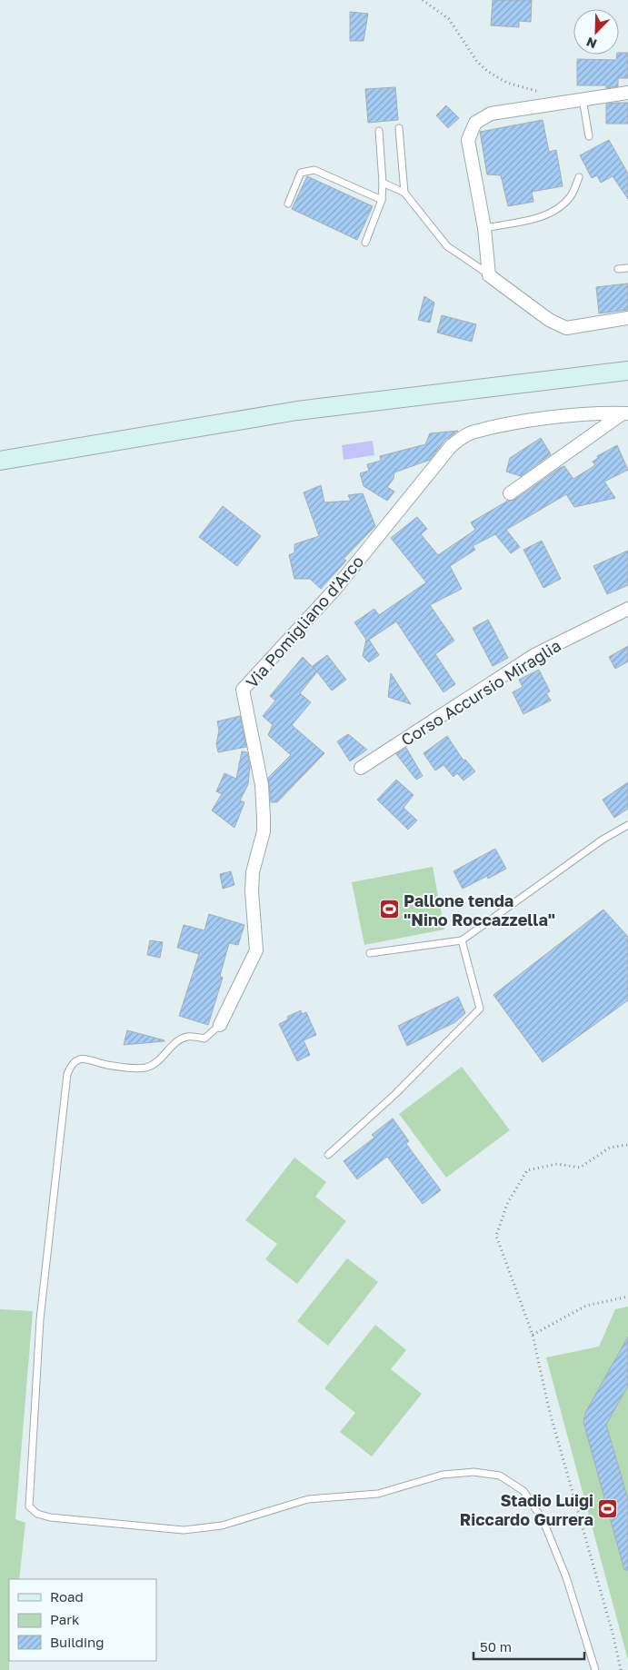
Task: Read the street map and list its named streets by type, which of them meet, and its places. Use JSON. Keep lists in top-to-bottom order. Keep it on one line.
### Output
{"streets":{"street":["Via Pomigliano d'Arco","Corso Accursio Miraglia"]},"places":{"sports":["Pallone tenda \"Nino Roccazzella\"","Stadio Luigi Riccardo Gurrera"]},"legend":["Road","Park","Building"],"scale_bar":"50 m","north":"bottom left"}
